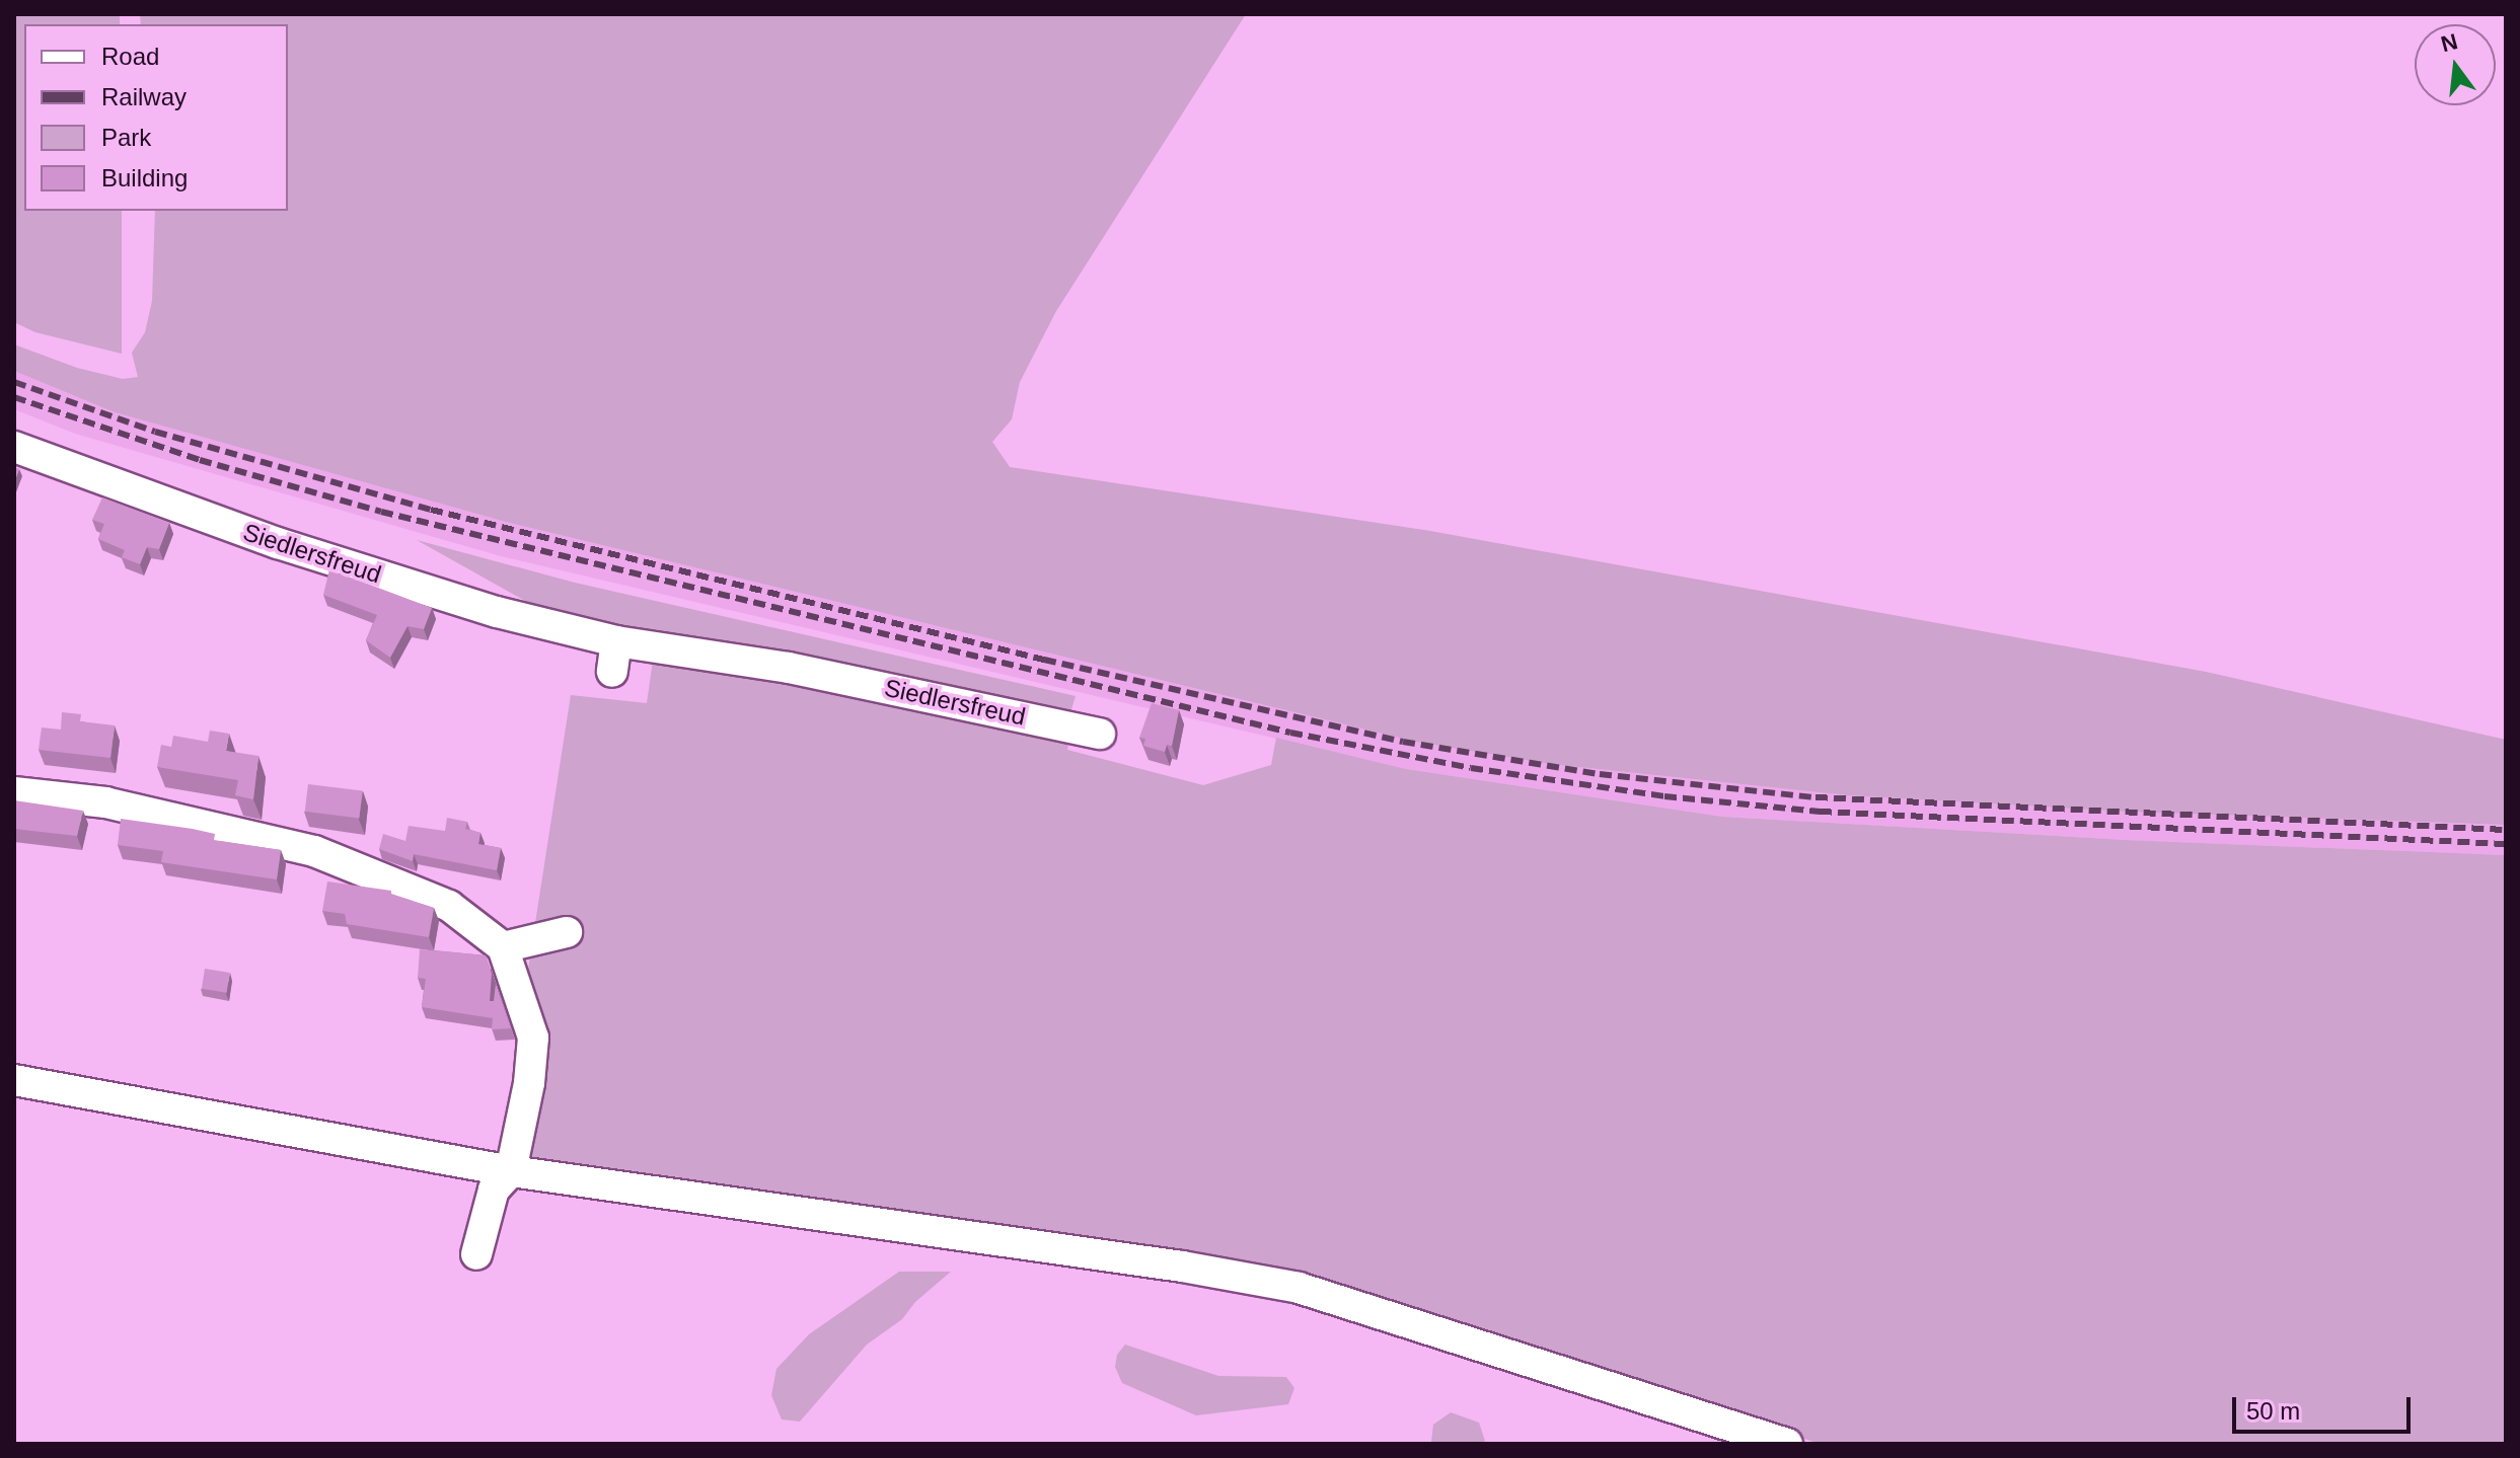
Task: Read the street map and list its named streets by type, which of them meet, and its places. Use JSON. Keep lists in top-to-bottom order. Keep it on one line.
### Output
{"streets":{"street":["Siedlersfreud"]},"legend":["Road","Railway","Park","Building"],"scale_bar":"50 m","north":"top"}
